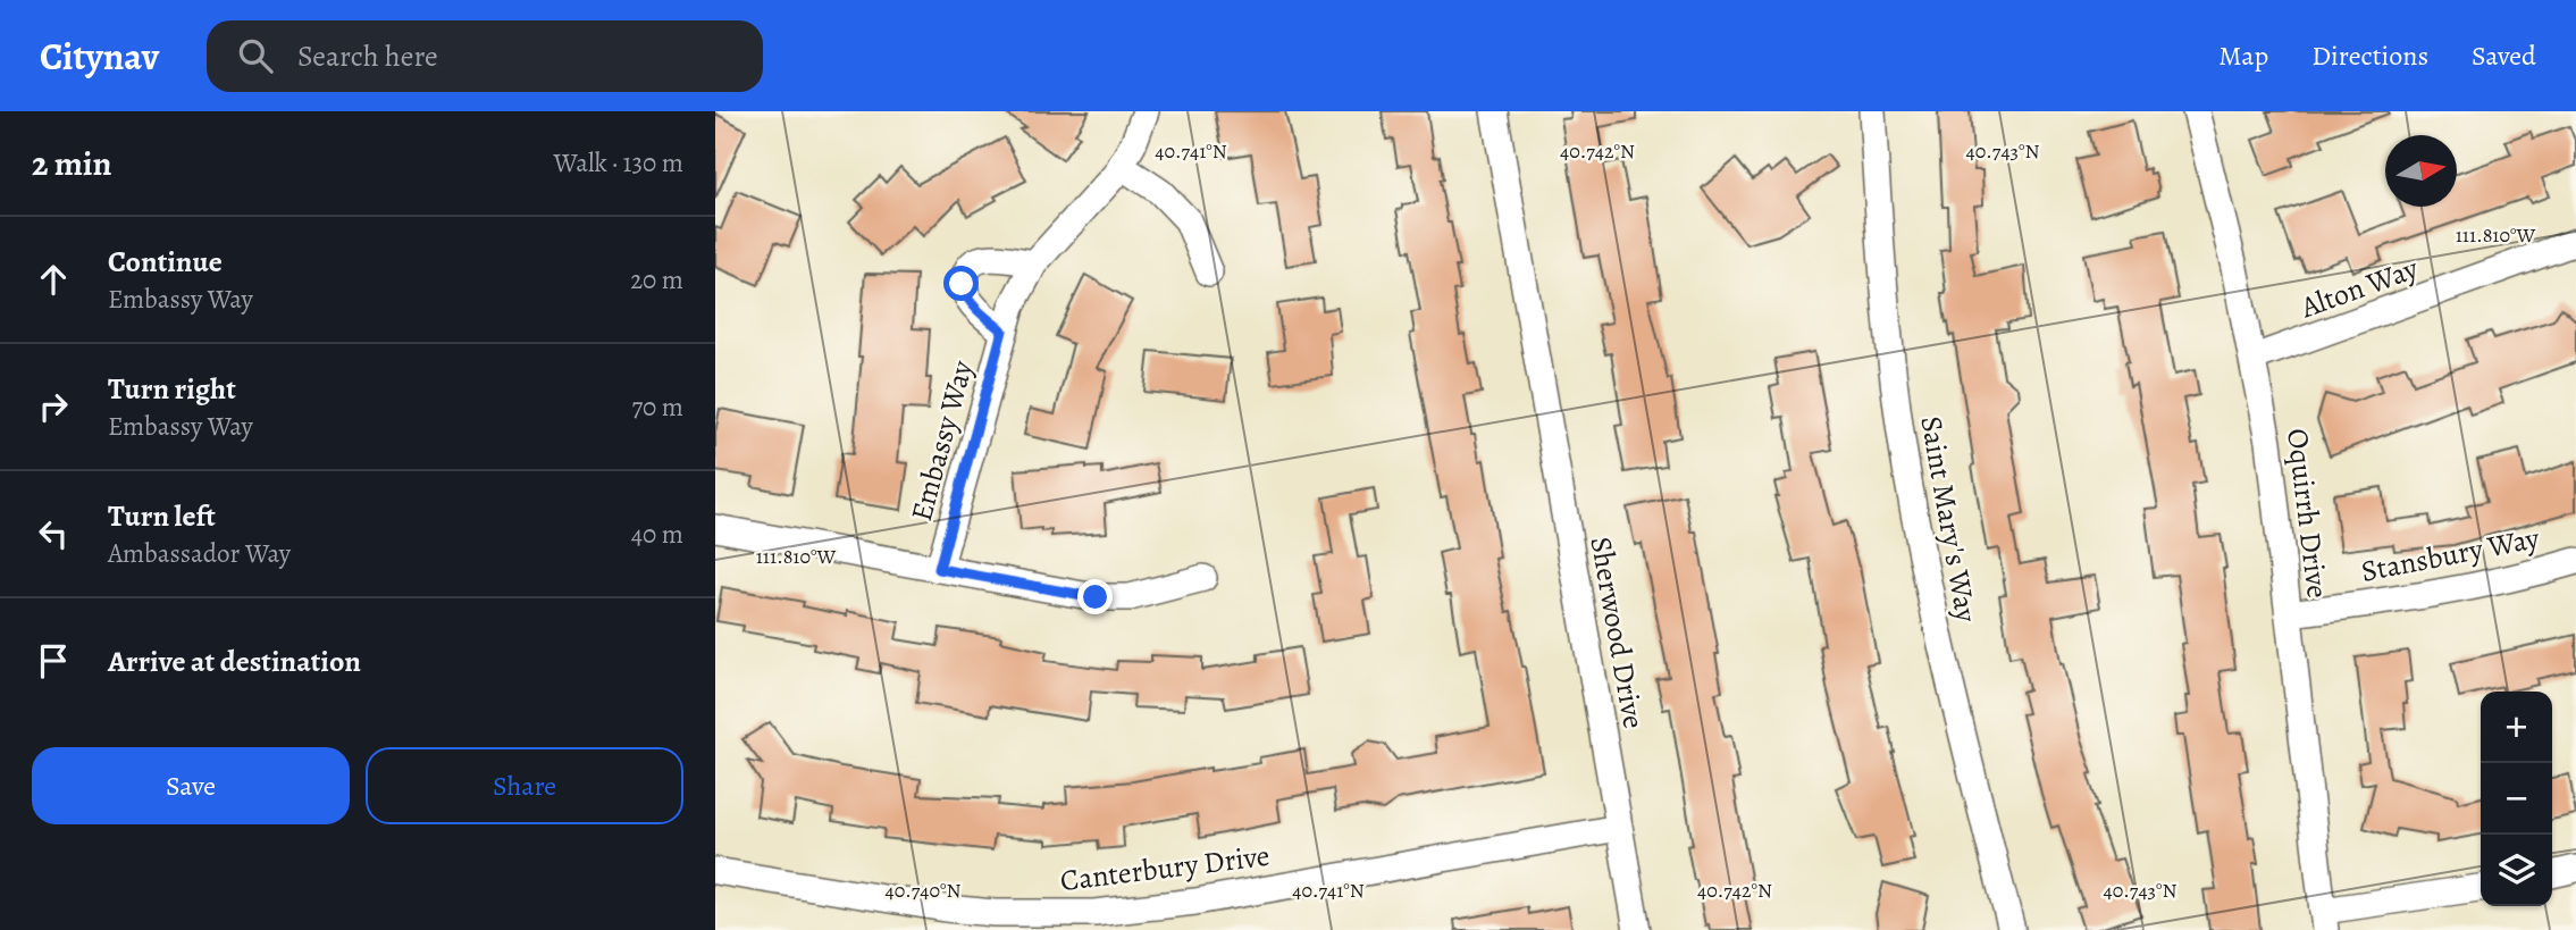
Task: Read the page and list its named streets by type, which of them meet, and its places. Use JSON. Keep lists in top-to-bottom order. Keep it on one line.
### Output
{"streets":{"street":["Alton Way","Embassy Way","Oquirrh Drive","Saint Mary's Way","Stansbury Way","Sherwood Drive","Canterbury Drive"]},"crossings":[["Alton Way","Oquirrh Drive"],["Oquirrh Drive","Stansbury Way"],["Sherwood Drive","Canterbury Drive"]],"north":"right","page":{"header":"Citynav","search":"Search here","nav":["Map","Directions","Saved"],"heading":["2 min","Walk · 130 m"],"list":[["Continue","Embassy Way","20 m"],["Turn right","Embassy Way","70 m"],["Turn left","Ambassador Way","40 m"],"Arrive at destination"],"map_buttons":["+","−"],"buttons":["Save","Share"]},"coordinates":["40.741°N","40.742°N","40.743°N","111.810°W","40.740°N"]}
